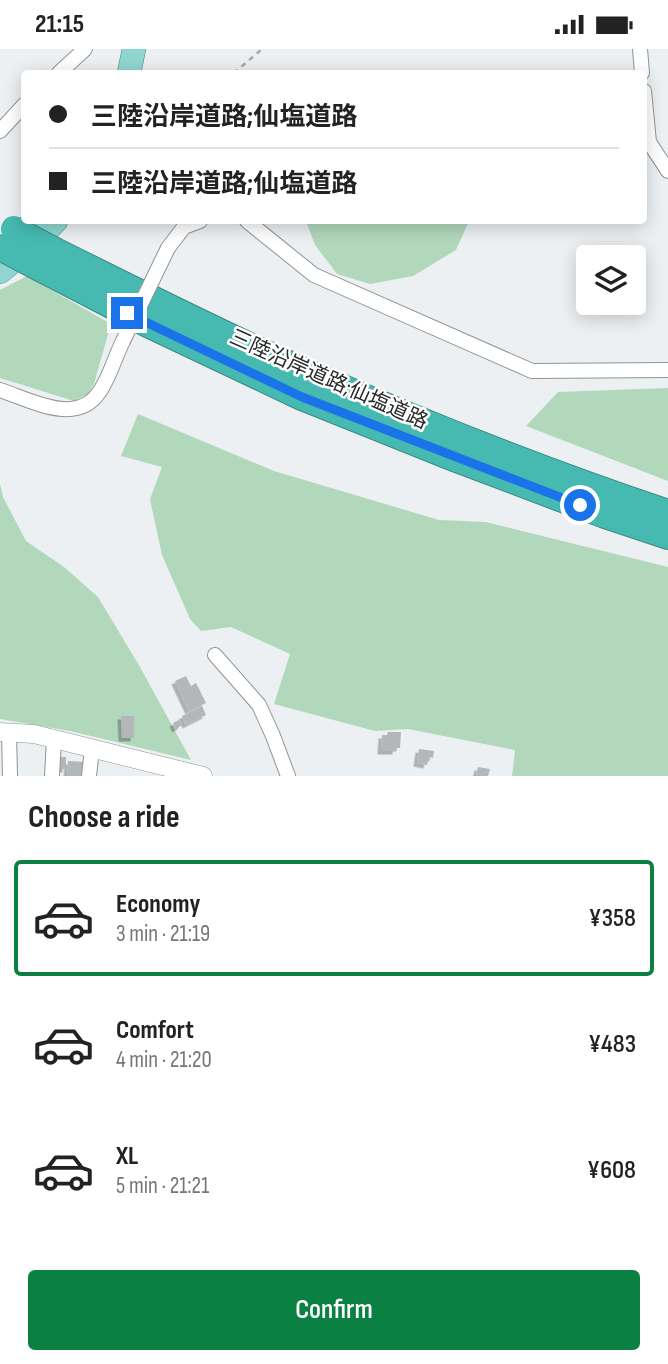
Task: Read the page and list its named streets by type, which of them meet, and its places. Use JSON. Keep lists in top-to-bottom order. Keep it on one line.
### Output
{"streets":{"highway":["三陸沿岸道路;仙塩道路"]},"page":{"status":"21:15","banner":["三陸沿岸道路;仙塩道路","三陸沿岸道路;仙塩道路"],"heading":"Choose a ride","list":[{"name":"Economy","note":"3 min · 21:19","value":"¥358"},{"name":"Comfort","note":"4 min · 21:20","value":"¥483"},{"name":"XL","note":"5 min · 21:21","value":"¥608"}],"buttons":"Confirm"}}
